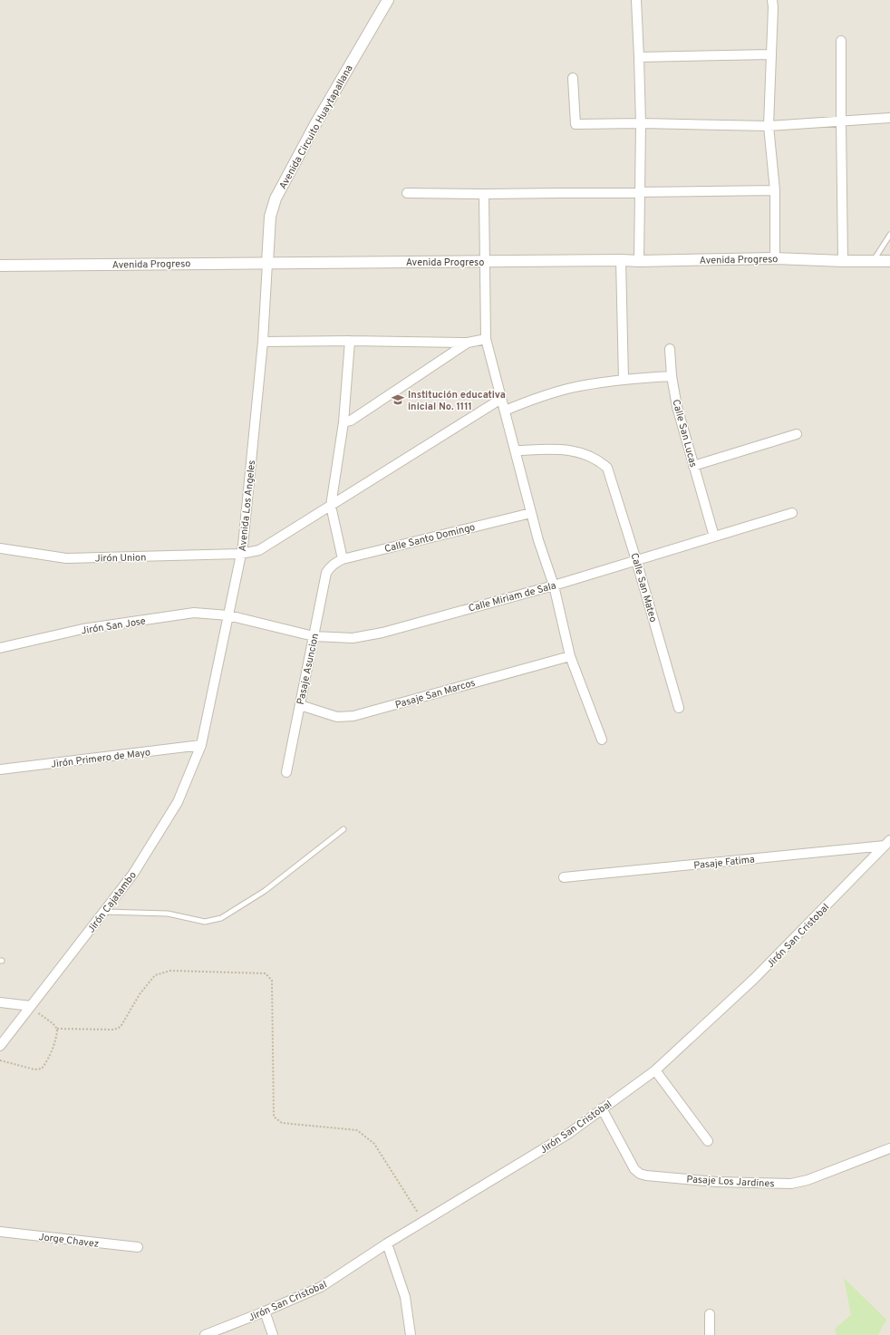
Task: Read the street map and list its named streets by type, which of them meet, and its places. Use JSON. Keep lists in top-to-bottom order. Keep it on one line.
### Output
{"streets":{"street":["Avenida Circuito Huaytapallana","Avenida Progreso","Calle San Lucas","Avenida Los Angeles","Calle Santo Domingo","Jirón Union","Calle San Mateo","Calle Miriam de Sala","Jirón San Jose","Pasaje Asuncion","Pasaje San Marcos","Jirón Primero de Mayo","Pasaje Fatima","Jirón Cajatambo","Jirón San Cristobal","Pasaje Los Jardines","Jorge Chavez"]},"crossings":[["Avenida Circuito Huaytapallana","Avenida Progreso"],["Avenida Circuito Huaytapallana","Avenida Los Angeles"],["Avenida Progreso","Avenida Los Angeles"],["Calle San Lucas","Calle Miriam de Sala"],["Avenida Los Angeles","Jirón Union"],["Avenida Los Angeles","Calle Miriam de Sala"],["Avenida Los Angeles","Jirón San Jose"],["Avenida Los Angeles","Jirón Primero de Mayo"],["Avenida Los Angeles","Jirón Cajatambo"],["Calle Santo Domingo","Pasaje Asuncion"],["Calle San Mateo","Calle Miriam de Sala"],["Calle Miriam de Sala","Jirón San Jose"],["Calle Miriam de Sala","Pasaje Asuncion"],["Pasaje Asuncion","Pasaje San Marcos"],["Jirón Primero de Mayo","Jirón Cajatambo"],["Pasaje Fatima","Jirón San Cristobal"],["Jirón San Cristobal","Pasaje Los Jardines"]],"places":{"school or university":["Institución educativa inicial No. 1111"]}}
